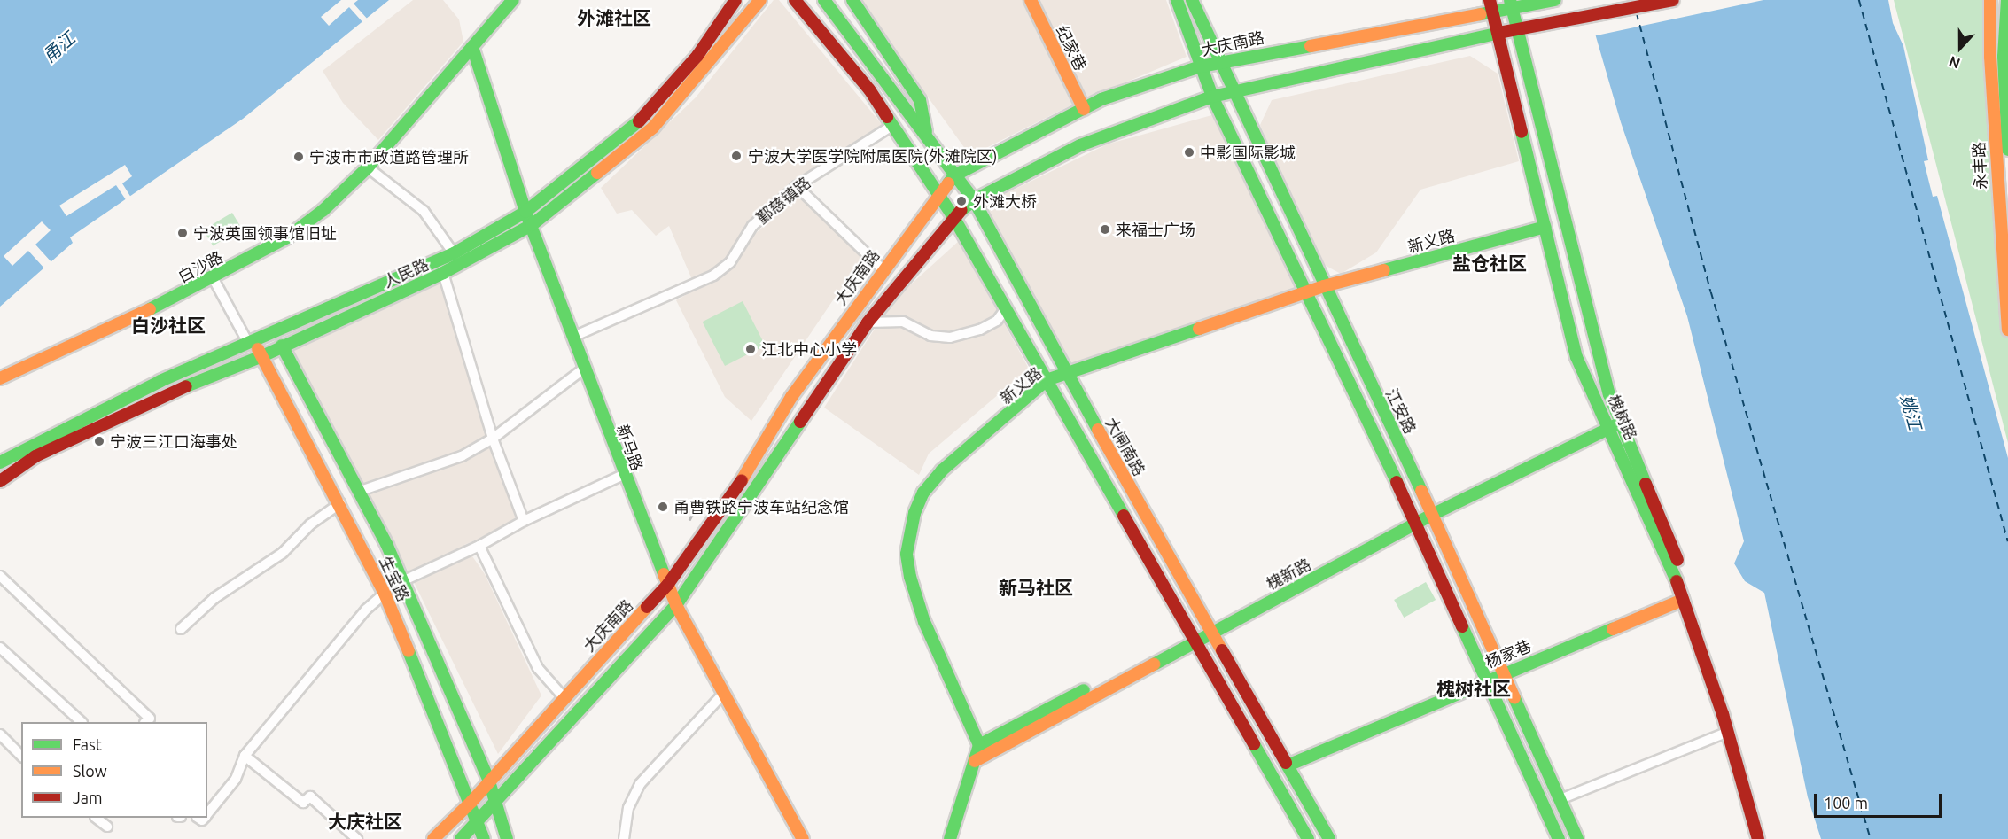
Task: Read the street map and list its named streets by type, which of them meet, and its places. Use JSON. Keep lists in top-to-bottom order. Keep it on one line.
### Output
{"streets":{"main road":["大庆南路","纪家巷","永丰路","新义路","白沙路","人民路","江安路","槐树路","大闸南路","新马路","槐新路","生宝路","杨家巷"],"street":["鄞慈镇路"]},"crossings":[["大庆南路","纪家巷"],["大庆南路","江安路"],["大庆南路","槐树路"],["大庆南路","大闸南路"],["大庆南路","新马路"],["大庆南路","生宝路"],["鄞慈镇路","新马路"],["新义路","江安路"],["新义路","槐树路"],["新义路","大闸南路"],["新义路","槐新路"],["白沙路","新马路"],["人民路","新马路"],["人民路","生宝路"],["江安路","槐新路"],["江安路","杨家巷"],["槐树路","槐新路"],["槐树路","杨家巷"],["大闸南路","槐新路"],["大闸南路","杨家巷"]],"districts":["外滩社区","盐仓社区","白沙社区","新马社区","槐树社区","大庆社区"],"water":["甬江","姚江"],"places":["中影国际影城","宁波大学医学院附属医院(外滩院区)","宁波市市政道路管理所","外滩大桥","来福士广场","宁波英国领事馆旧址","江北中心小学","宁波三江口海事处","甬曹铁路宁波车站纪念馆"],"legend":["Fast","Slow","Jam"],"scale_bar":"100 m","north":"bottom"}
